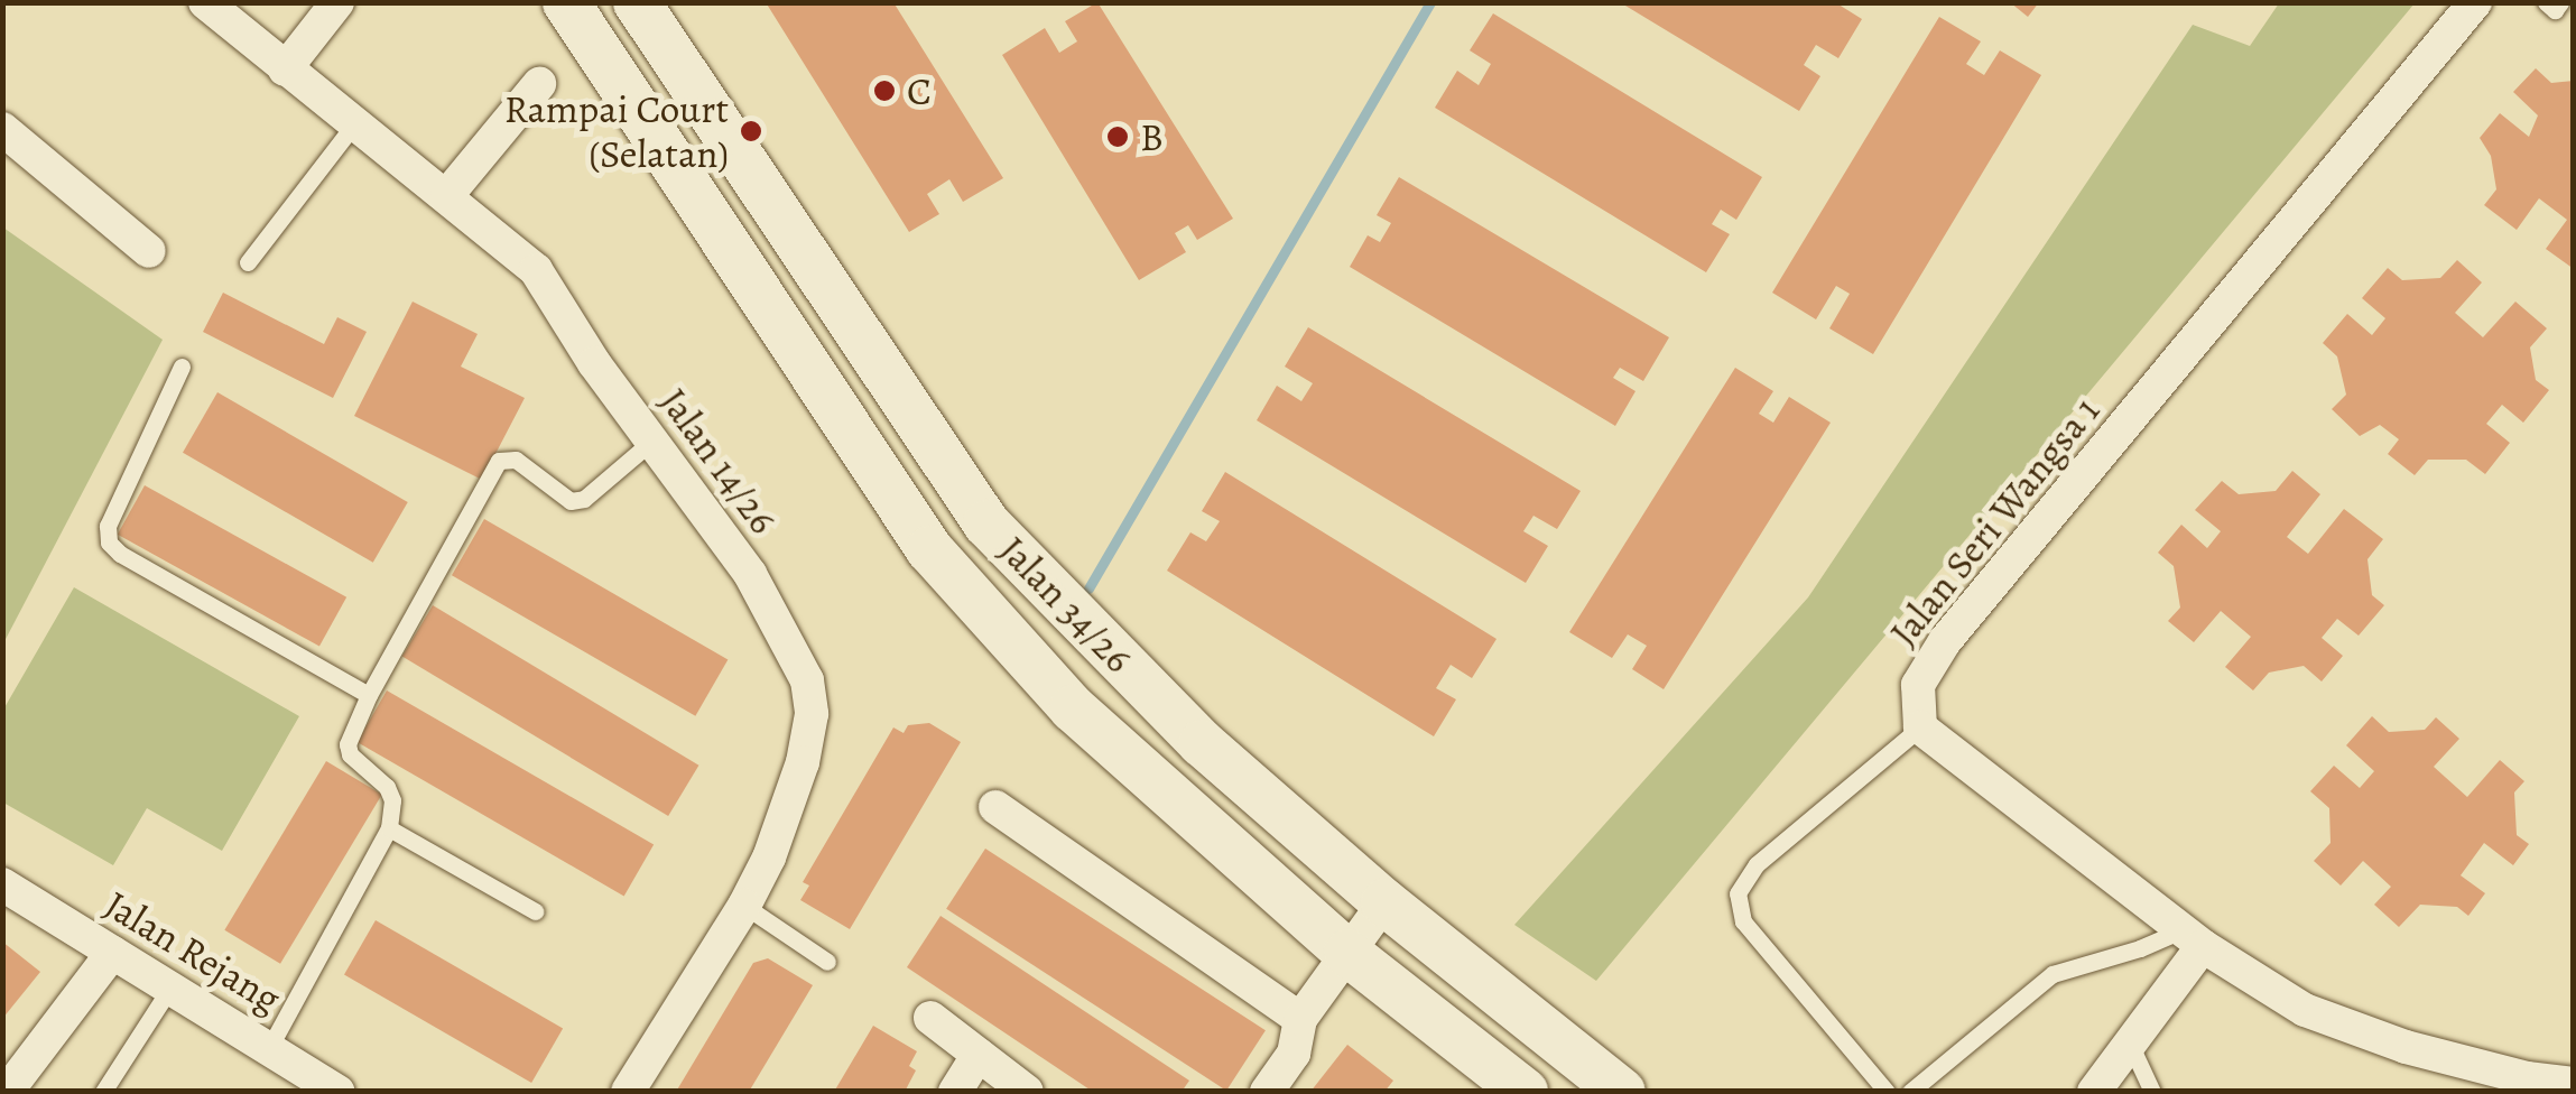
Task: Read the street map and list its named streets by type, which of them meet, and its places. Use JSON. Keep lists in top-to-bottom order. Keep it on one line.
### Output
{"streets":{"main road":["Jalan 34/26"],"street":["Jalan 14/26","Jalan Seri Wangsa 1","Jalan Rejang"]},"places":["C","Rampai Court (Selatan)","B"]}
